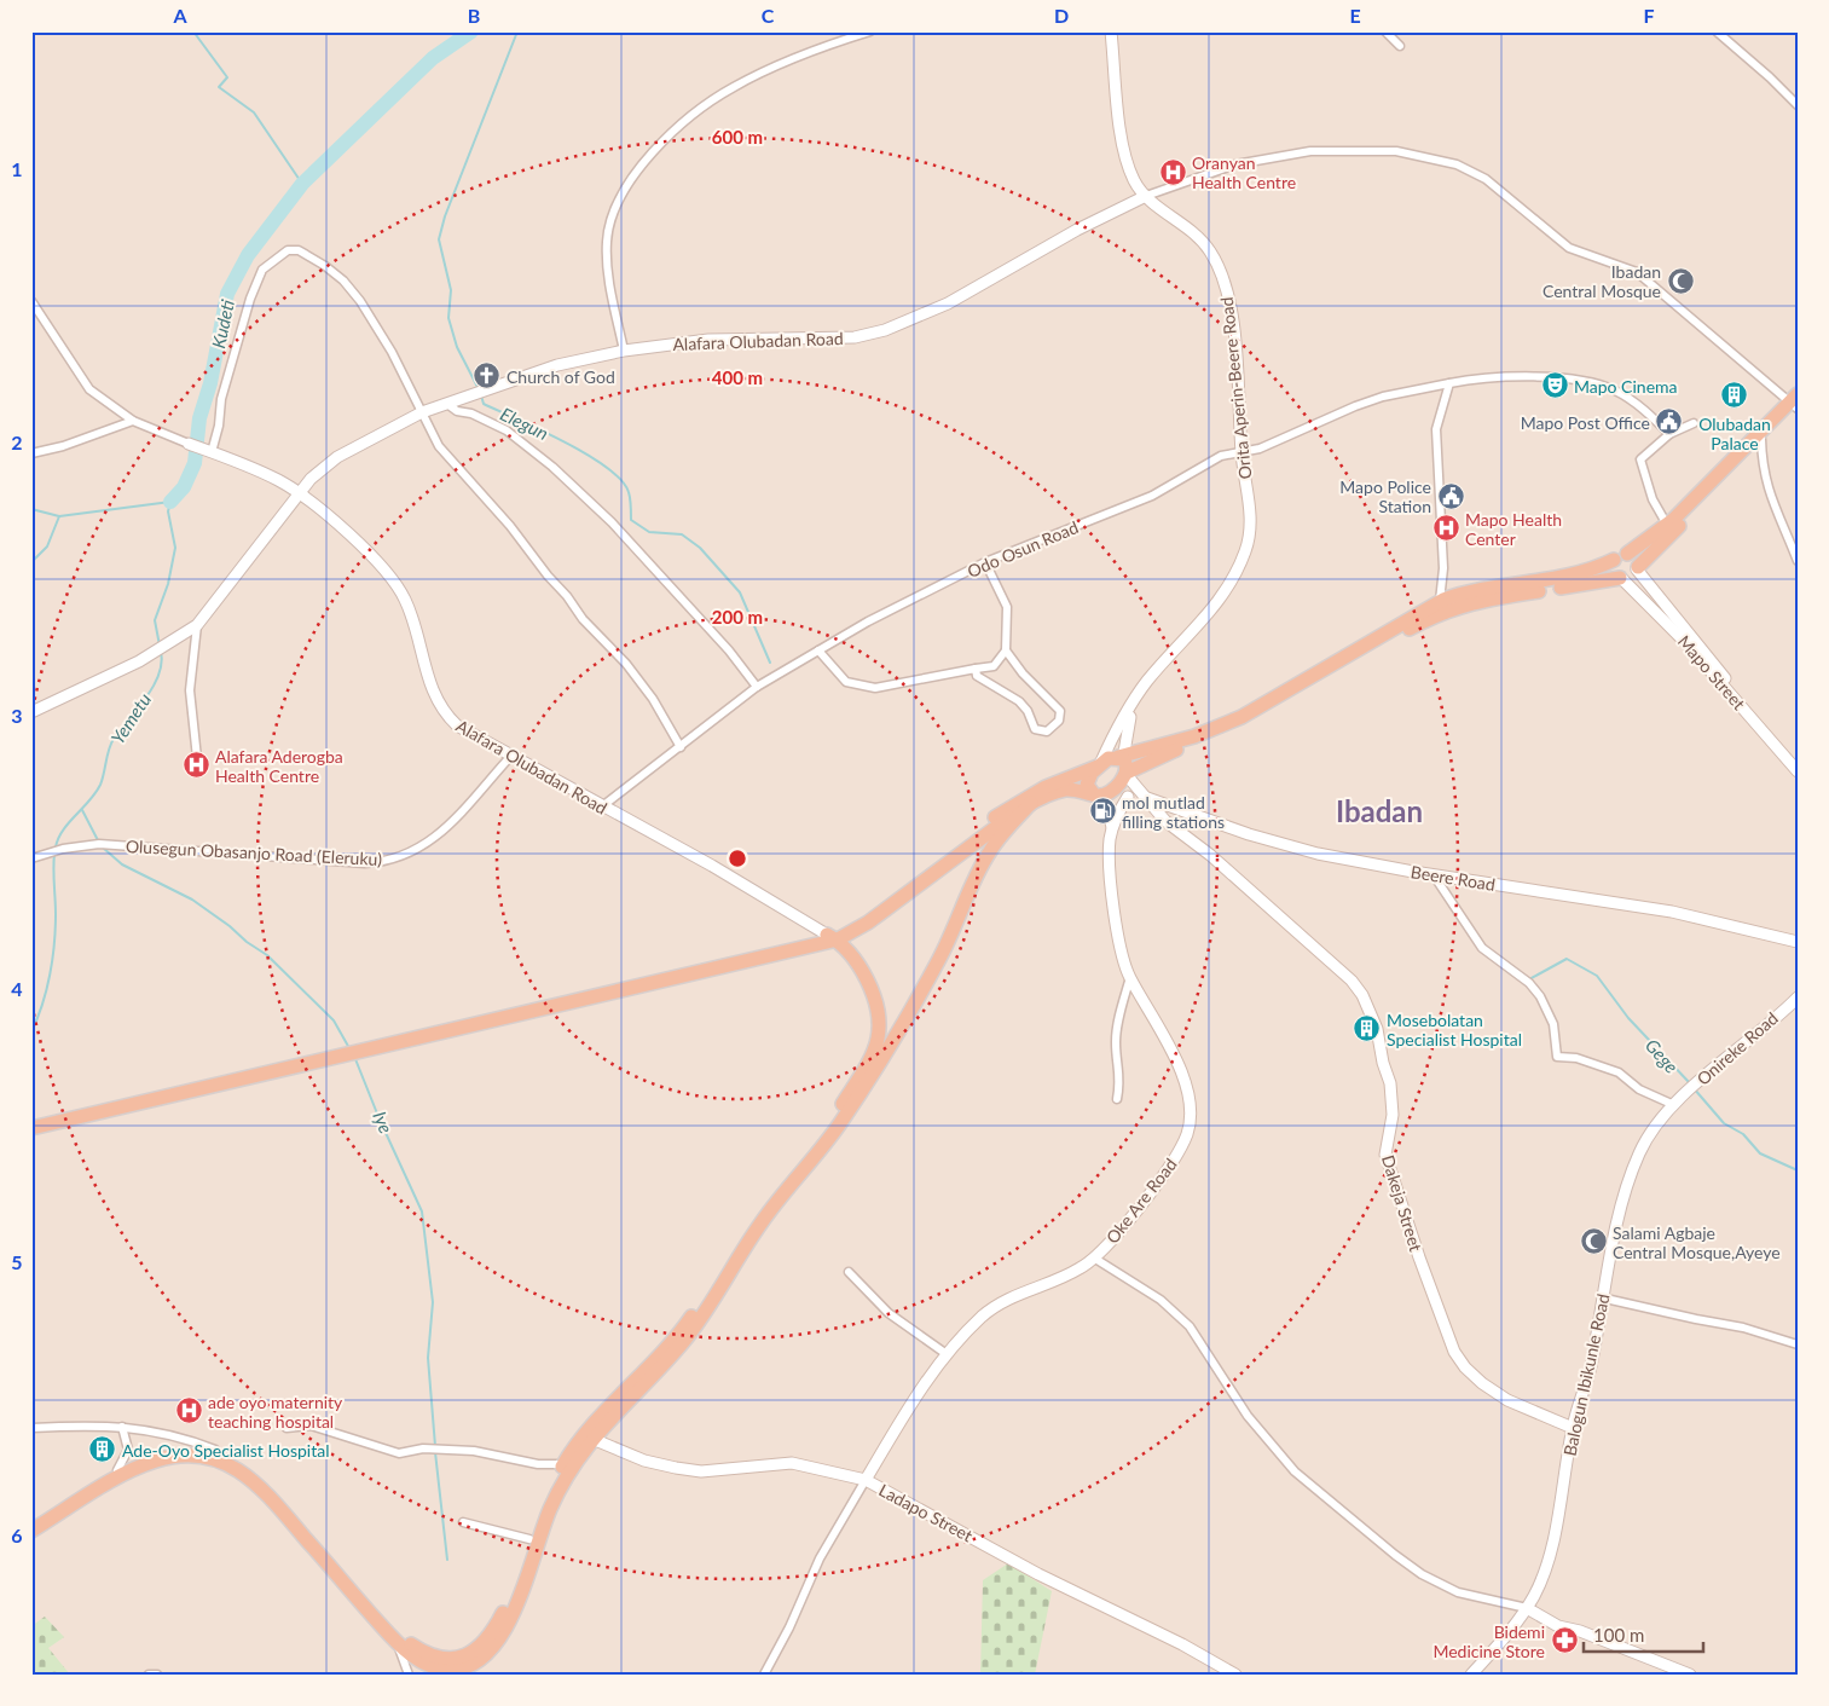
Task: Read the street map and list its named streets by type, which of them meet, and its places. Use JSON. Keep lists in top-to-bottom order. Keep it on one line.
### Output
{"streets":{"main road":["Alafara Olubadan Road","Orita Aperin-Beere Road","Mapo Street","Beere Road","Onireke Road","Oke Are Road","Dakeja Street","Balogun Ibikunle Road","Ladapo Street"],"street":["Odo Osun Road","Olusegun Obasanjo Road (Eleruku)"]},"crossings":[["Alafara Olubadan Road","Orita Aperin-Beere Road"],["Alafara Olubadan Road","Odo Osun Road"],["Alafara Olubadan Road","Olusegun Obasanjo Road (Eleruku)"],["Orita Aperin-Beere Road","Odo Osun Road"],["Beere Road","Dakeja Street"],["Onireke Road","Balogun Ibikunle Road"],["Oke Are Road","Ladapo Street"],["Dakeja Street","Balogun Ibikunle Road"]],"districts":["Ibadan"],"water":["Kudeti","Elegun","Yemetu","Gege","Iye"],"places":{"hospital":["Oranyan Health Centre","Mapo Health Center","Alafara Aderogba Health Centre","ade oyo maternity teaching hospital"],"mosque":["Ibadan Central Mosque","Salami Agbaje Central Mosque,Ayeye"],"church":["Church of God"],"theatre":["Mapo Cinema"],"building":["Olubadan Palace","Mosebolatan Specialist Hospital","Ade-Oyo Specialist Hospital"],"public building":["Mapo Post Office","Mapo Police Station"],"fuel station":["mol mutlad filling stations"],"pharmacy":["Bidemi Medicine Store"]},"scale_bar":"100 m","grid":{"columns":["A","B","C","D","E","F"],"rows":["1","2","3","4","5","6"]},"rings":["600 m","400 m","200 m"]}
